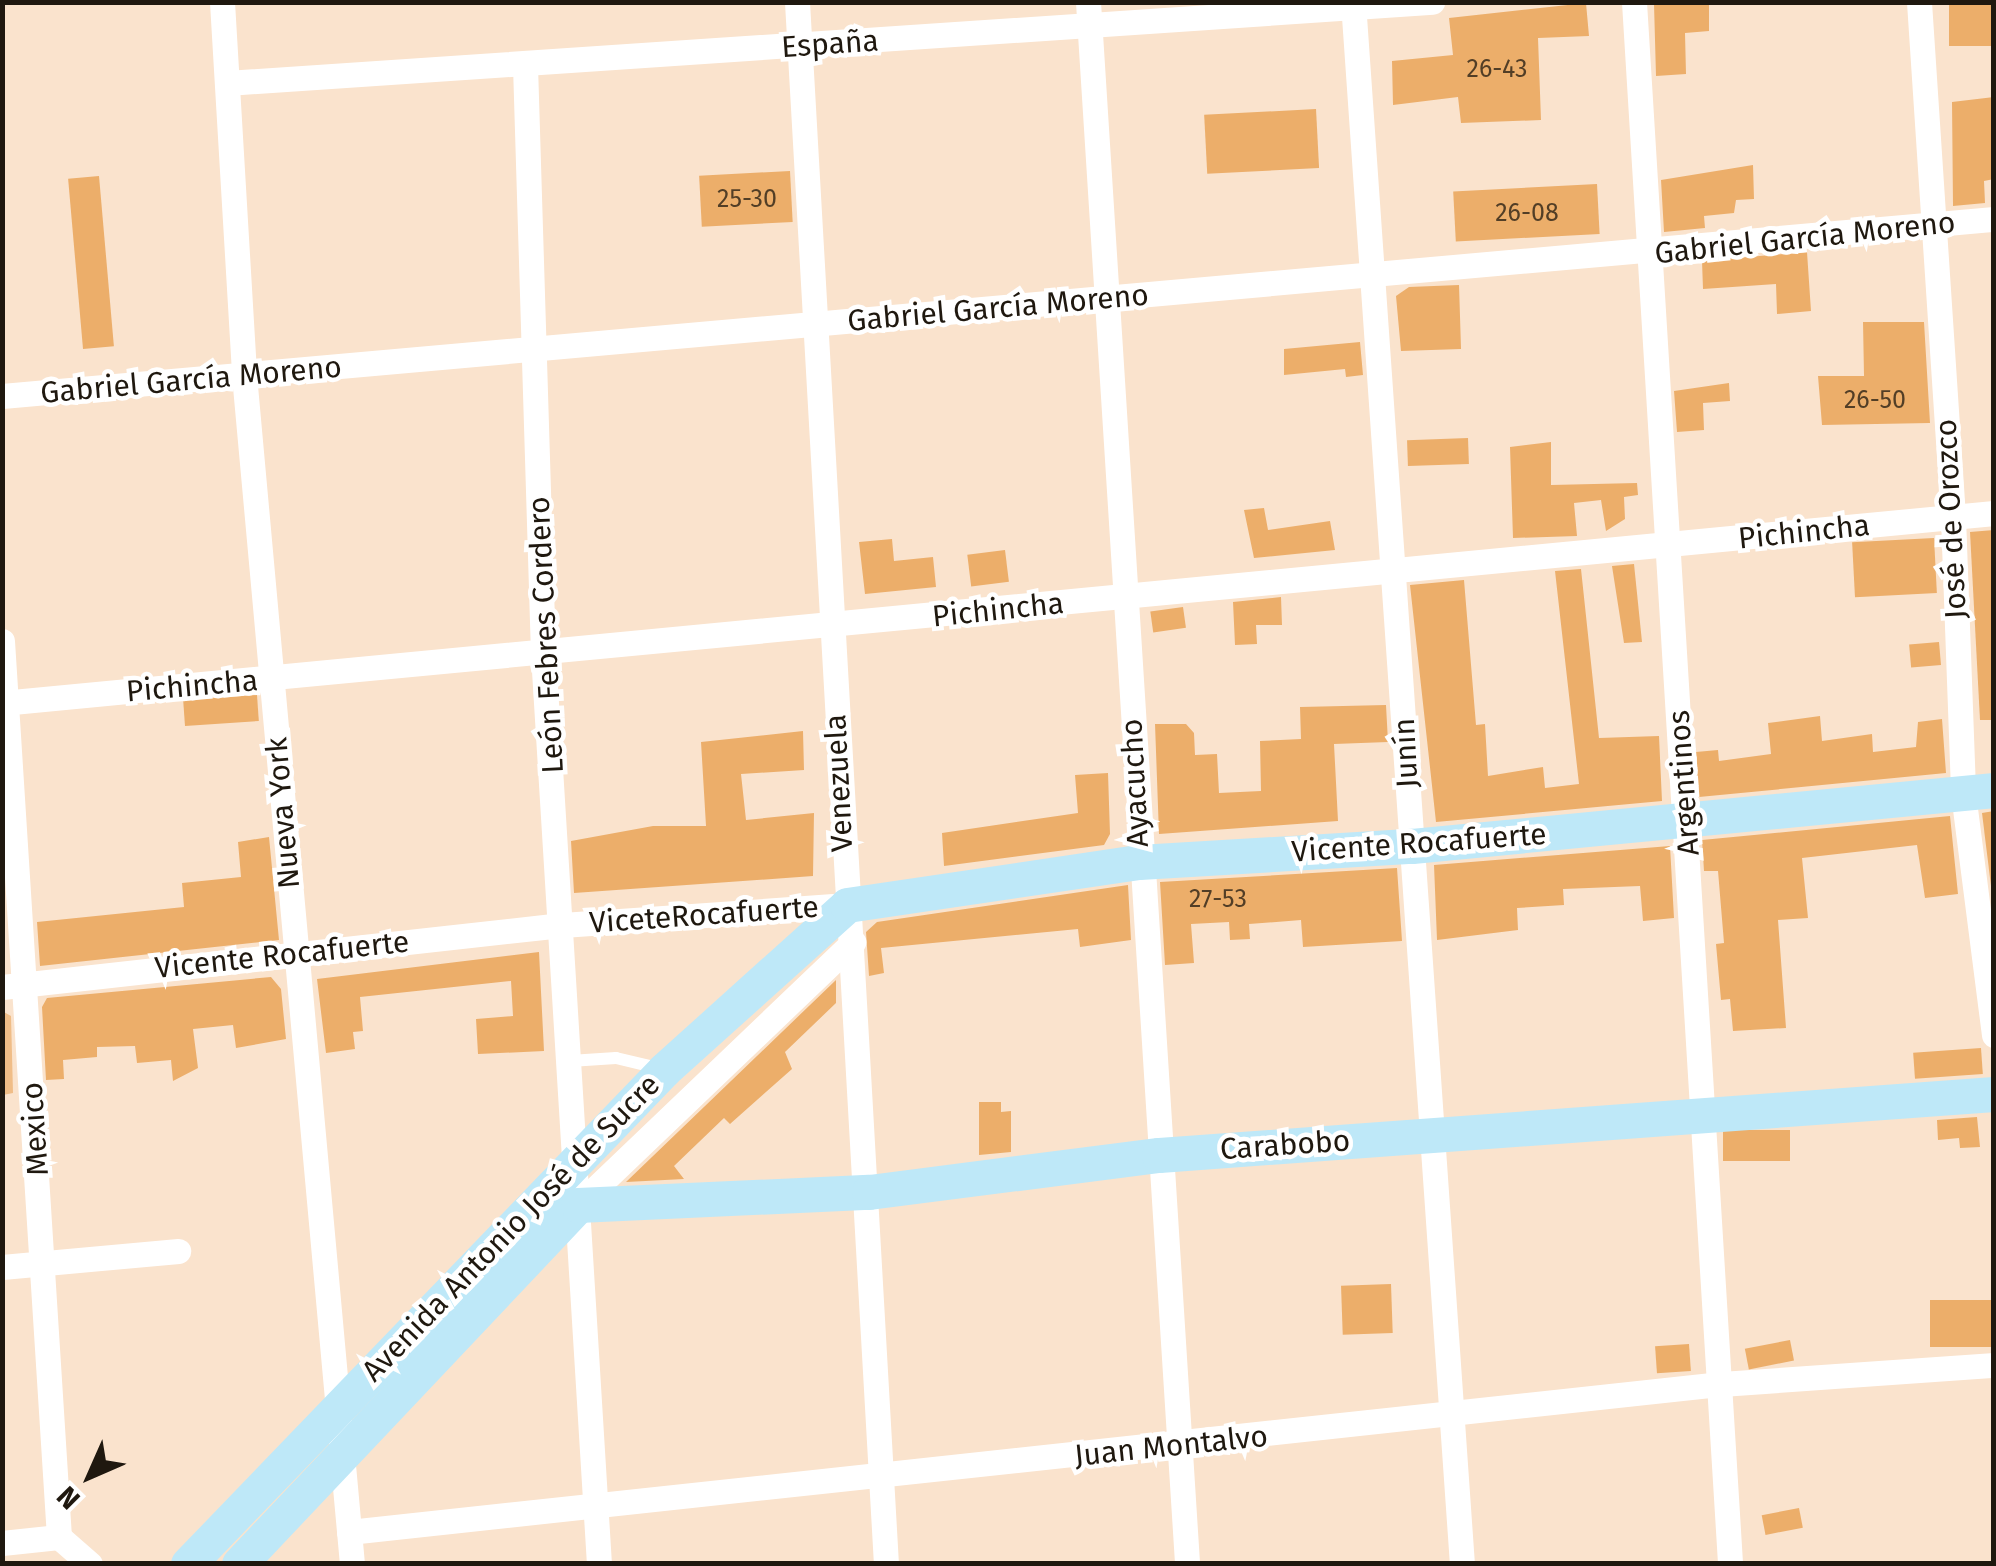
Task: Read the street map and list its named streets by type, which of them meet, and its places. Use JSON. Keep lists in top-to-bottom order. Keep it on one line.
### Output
{"streets":{"main road":["Vicente Rocafuerte","Carabobo","Avenida Antonio José de Sucre"],"street":["España","Gabriel García Moreno","José de Orozco","Pichincha","León Febres Cordero","Junín","Venezuela","Ayacucho","Argentinos","Nueva York","ViceteRocafuerte","Mexico","Juan Montalvo"]},"crossings":[["España","León Febres Cordero"],["España","Junín"],["España","Venezuela"],["España","Ayacucho"],["España","Nueva York"],["Gabriel García Moreno","José de Orozco"],["Gabriel García Moreno","León Febres Cordero"],["Gabriel García Moreno","Junín"],["Gabriel García Moreno","Venezuela"],["Gabriel García Moreno","Ayacucho"],["Gabriel García Moreno","Argentinos"],["Gabriel García Moreno","Nueva York"],["José de Orozco","Pichincha"],["José de Orozco","Vicente Rocafuerte"],["Pichincha","León Febres Cordero"],["Pichincha","Junín"],["Pichincha","Venezuela"],["Pichincha","Ayacucho"],["Pichincha","Argentinos"],["Pichincha","Nueva York"],["Pichincha","Mexico"],["León Febres Cordero","Vicente Rocafuerte"],["León Febres Cordero","ViceteRocafuerte"],["León Febres Cordero","Carabobo"],["León Febres Cordero","Avenida Antonio José de Sucre"],["León Febres Cordero","Juan Montalvo"],["Junín","Vicente Rocafuerte"],["Junín","Carabobo"],["Junín","Juan Montalvo"],["Venezuela","Vicente Rocafuerte"],["Venezuela","ViceteRocafuerte"],["Venezuela","Carabobo"],["Venezuela","Avenida Antonio José de Sucre"],["Venezuela","Juan Montalvo"],["Ayacucho","Vicente Rocafuerte"],["Ayacucho","Carabobo"],["Ayacucho","Juan Montalvo"],["Argentinos","Vicente Rocafuerte"],["Argentinos","Carabobo"],["Argentinos","Juan Montalvo"],["Nueva York","Vicente Rocafuerte"],["Nueva York","Avenida Antonio José de Sucre"],["Nueva York","Juan Montalvo"],["Vicente Rocafuerte","ViceteRocafuerte"],["Vicente Rocafuerte","Mexico"],["Vicente Rocafuerte","Avenida Antonio José de Sucre"],["ViceteRocafuerte","Avenida Antonio José de Sucre"],["Carabobo","Avenida Antonio José de Sucre"]],"house_numbers":["26-43","25-30","26-08","26-50","27-53"],"north":"bottom left"}
